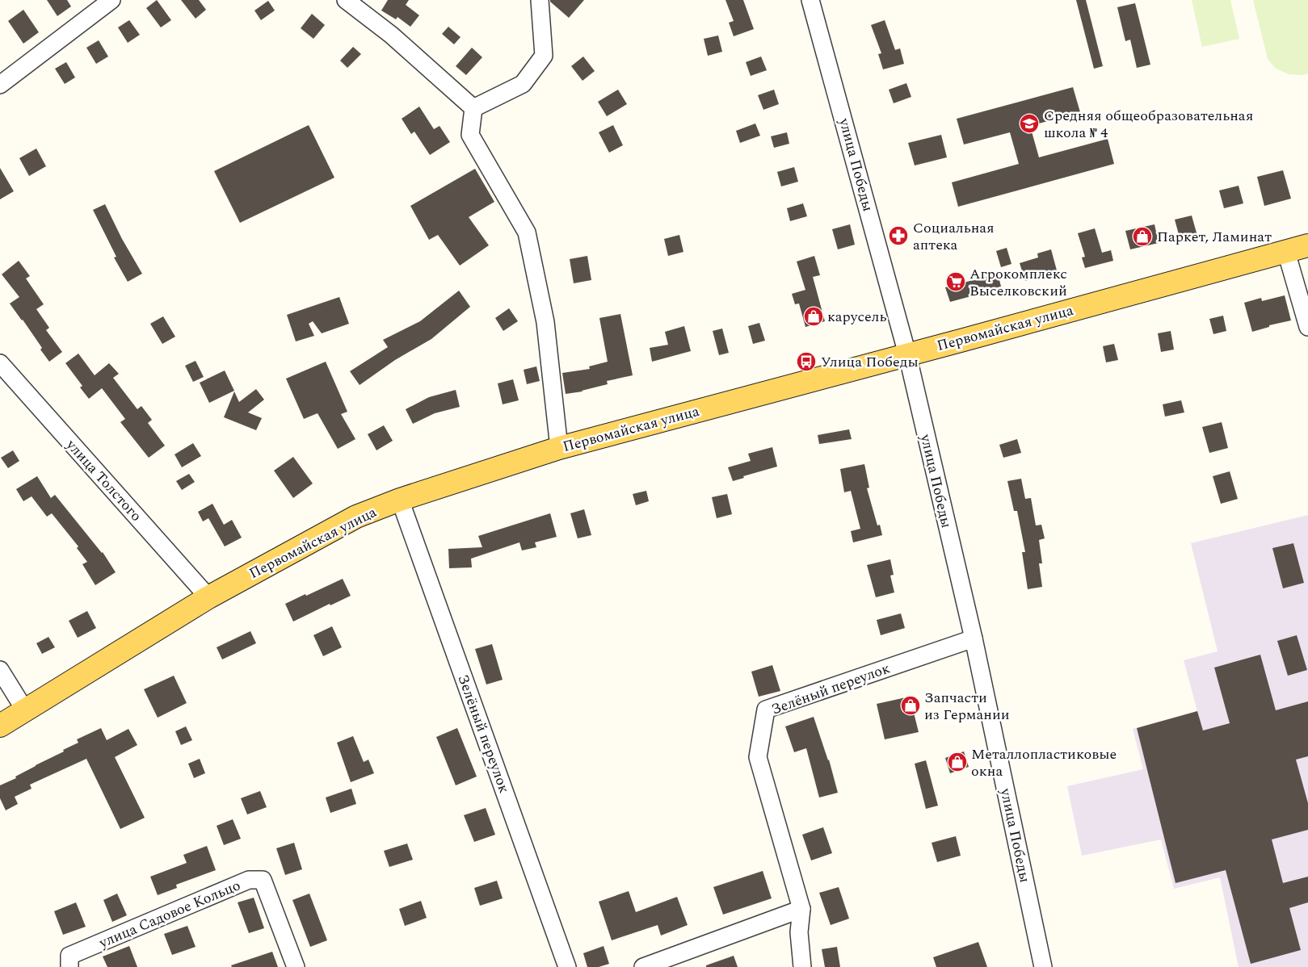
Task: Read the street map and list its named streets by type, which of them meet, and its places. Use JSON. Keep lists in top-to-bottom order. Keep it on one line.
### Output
{"streets":{"main road":["Первомайская улица"],"street":["улица Победы","улица Толстого","Зелёный переулок","улица Садовое Кольцо"]},"crossings":[["улица Победы","Первомайская улица"],["улица Победы","Зелёный переулок"],["Первомайская улица","улица Толстого"],["Первомайская улица","Зелёный переулок"]],"places":{"school or university":["Средняя общеобразовательная школа № 4"],"pharmacy":["Социальная аптека"],"shop":["Паркет, Ламинат","карусель","Запчасти из Германии","Металлопластиковые окна"],"supermarket":["Агрокомплекс Выселковский"],"bus stop":["Улица Победы"]}}
